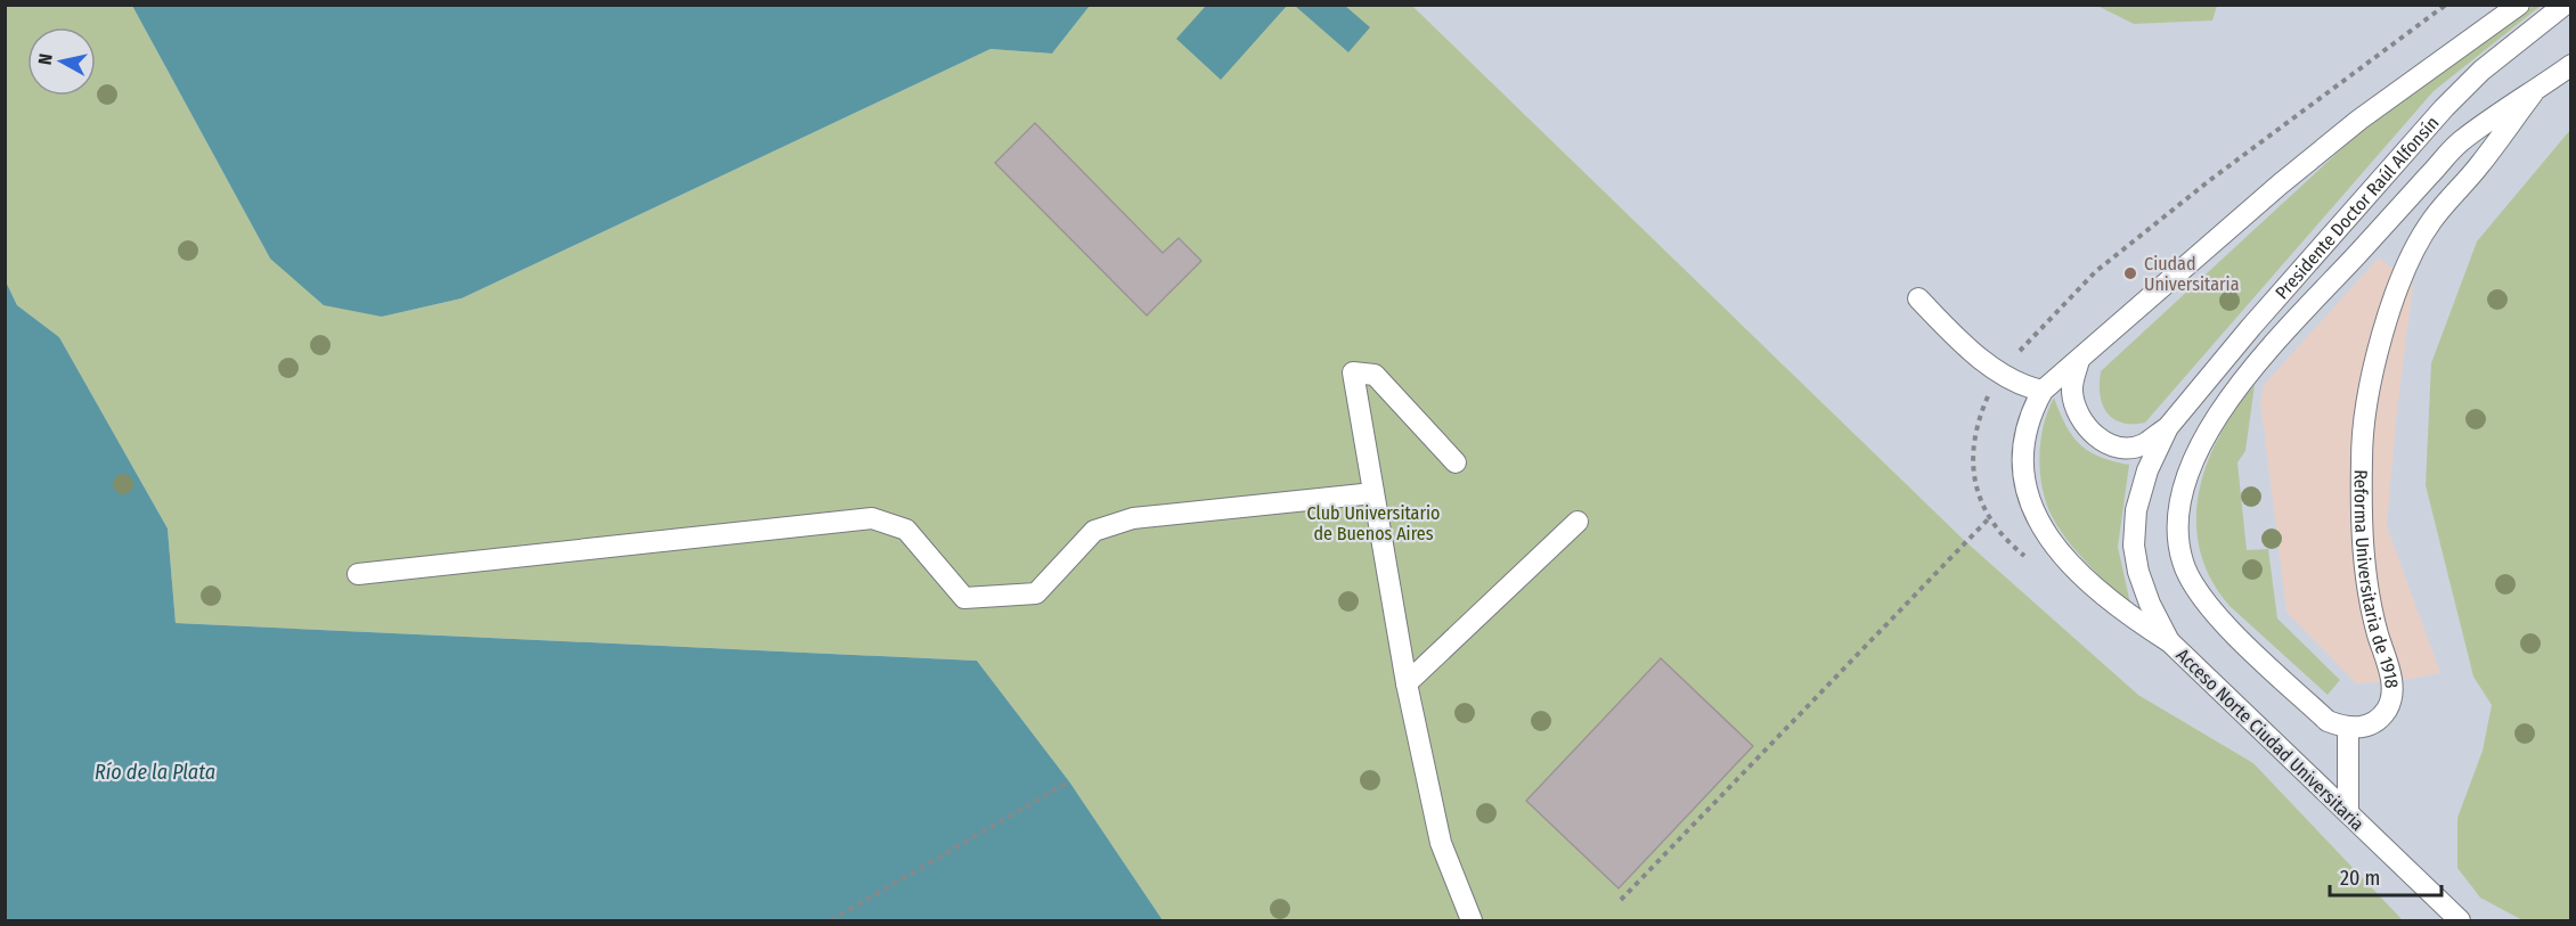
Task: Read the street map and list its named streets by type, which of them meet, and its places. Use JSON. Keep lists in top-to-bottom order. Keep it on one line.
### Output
{"streets":{"lane":["Presidente Doctor Raúl Alfonsín","Reforma Universitaria de 1918","Acceso Norte Ciudad Universitaria"]},"crossings":[["Presidente Doctor Raúl Alfonsín","Acceso Norte Ciudad Universitaria"]],"water":["Río de la Plata"],"parks":["Club Universitario de Buenos Aires"],"places":["Ciudad Universitaria"],"scale_bar":"20 m","north":"left"}
